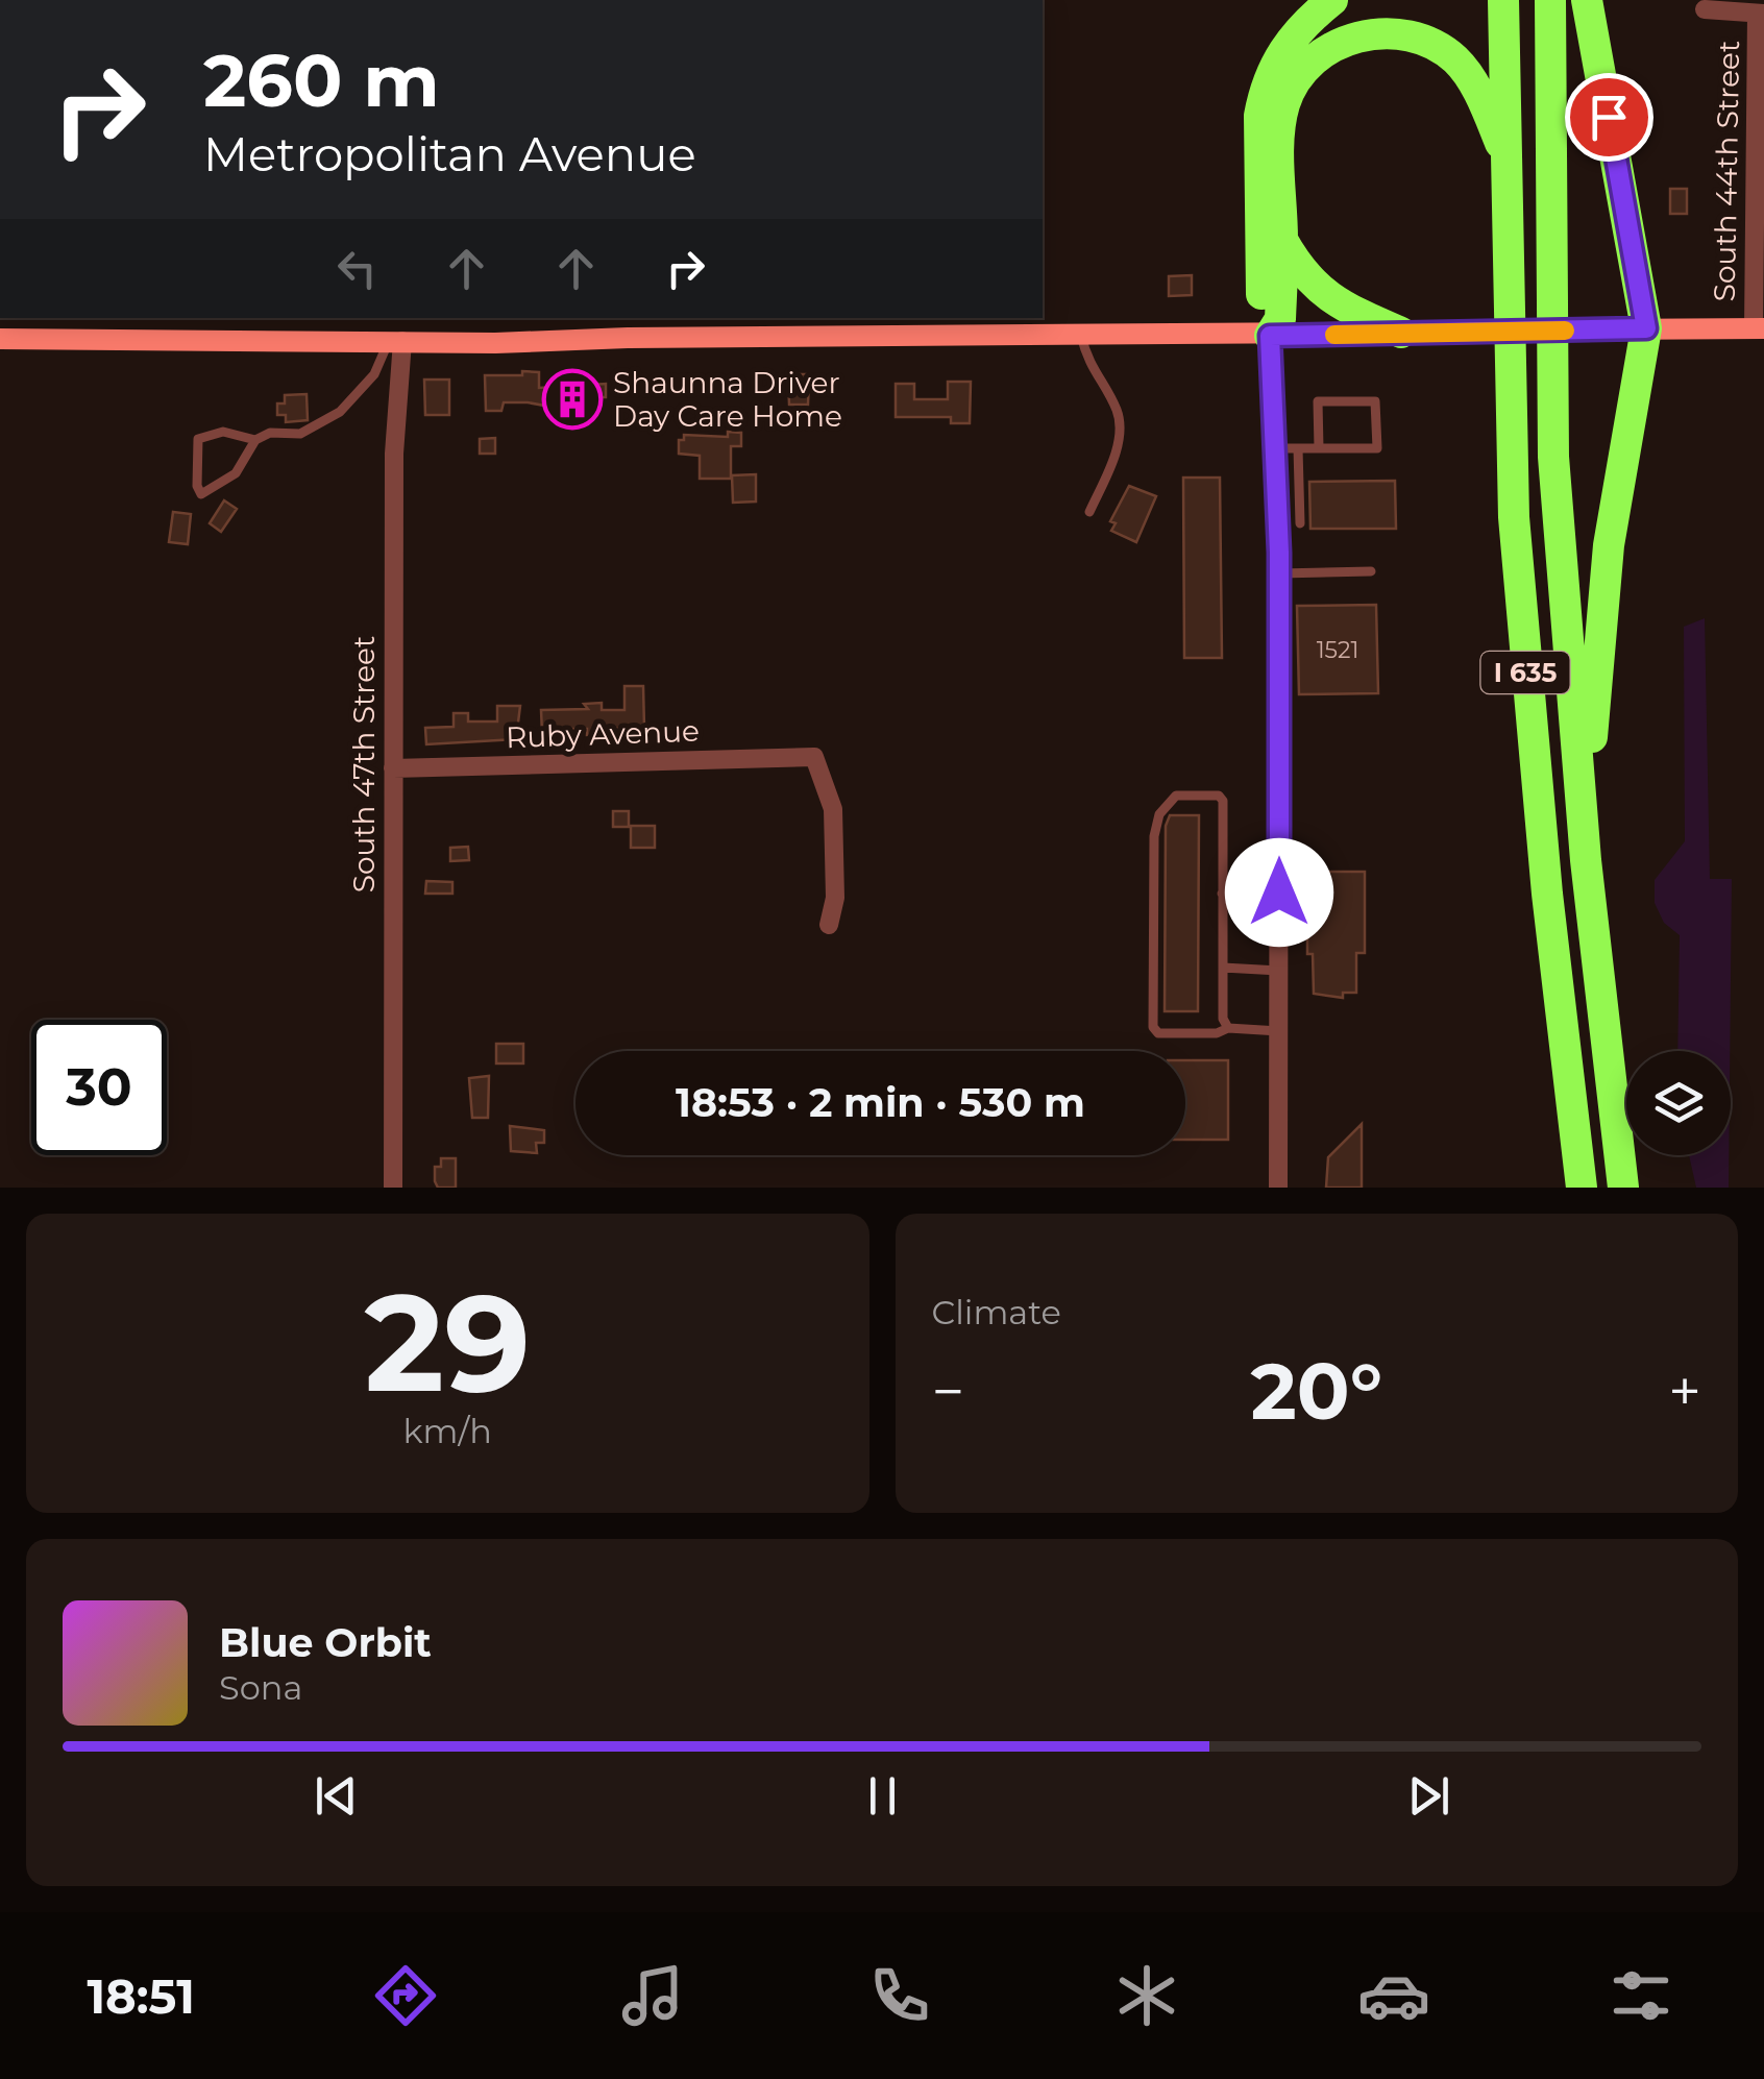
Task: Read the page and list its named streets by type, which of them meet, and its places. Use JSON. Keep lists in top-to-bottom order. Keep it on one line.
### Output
{"streets":{"highway":["I 635"],"street":["South 44th Street","Ruby Avenue","South 47th Street"]},"crossings":[["Ruby Avenue","South 47th Street"]],"places":{"building":["Shaunna Driver Day Care Home"]},"house_numbers":["1521"],"page":{"turn":["260 m","Metropolitan Avenue"],"limit":"30","trip":"18:53 · 2 min · 530 m","tile":[["29","km/h"],"Climate"],"heat":["−","20°","+"],"song":["Blue Orbit","Sona"],"tabs":"18:51"}}
